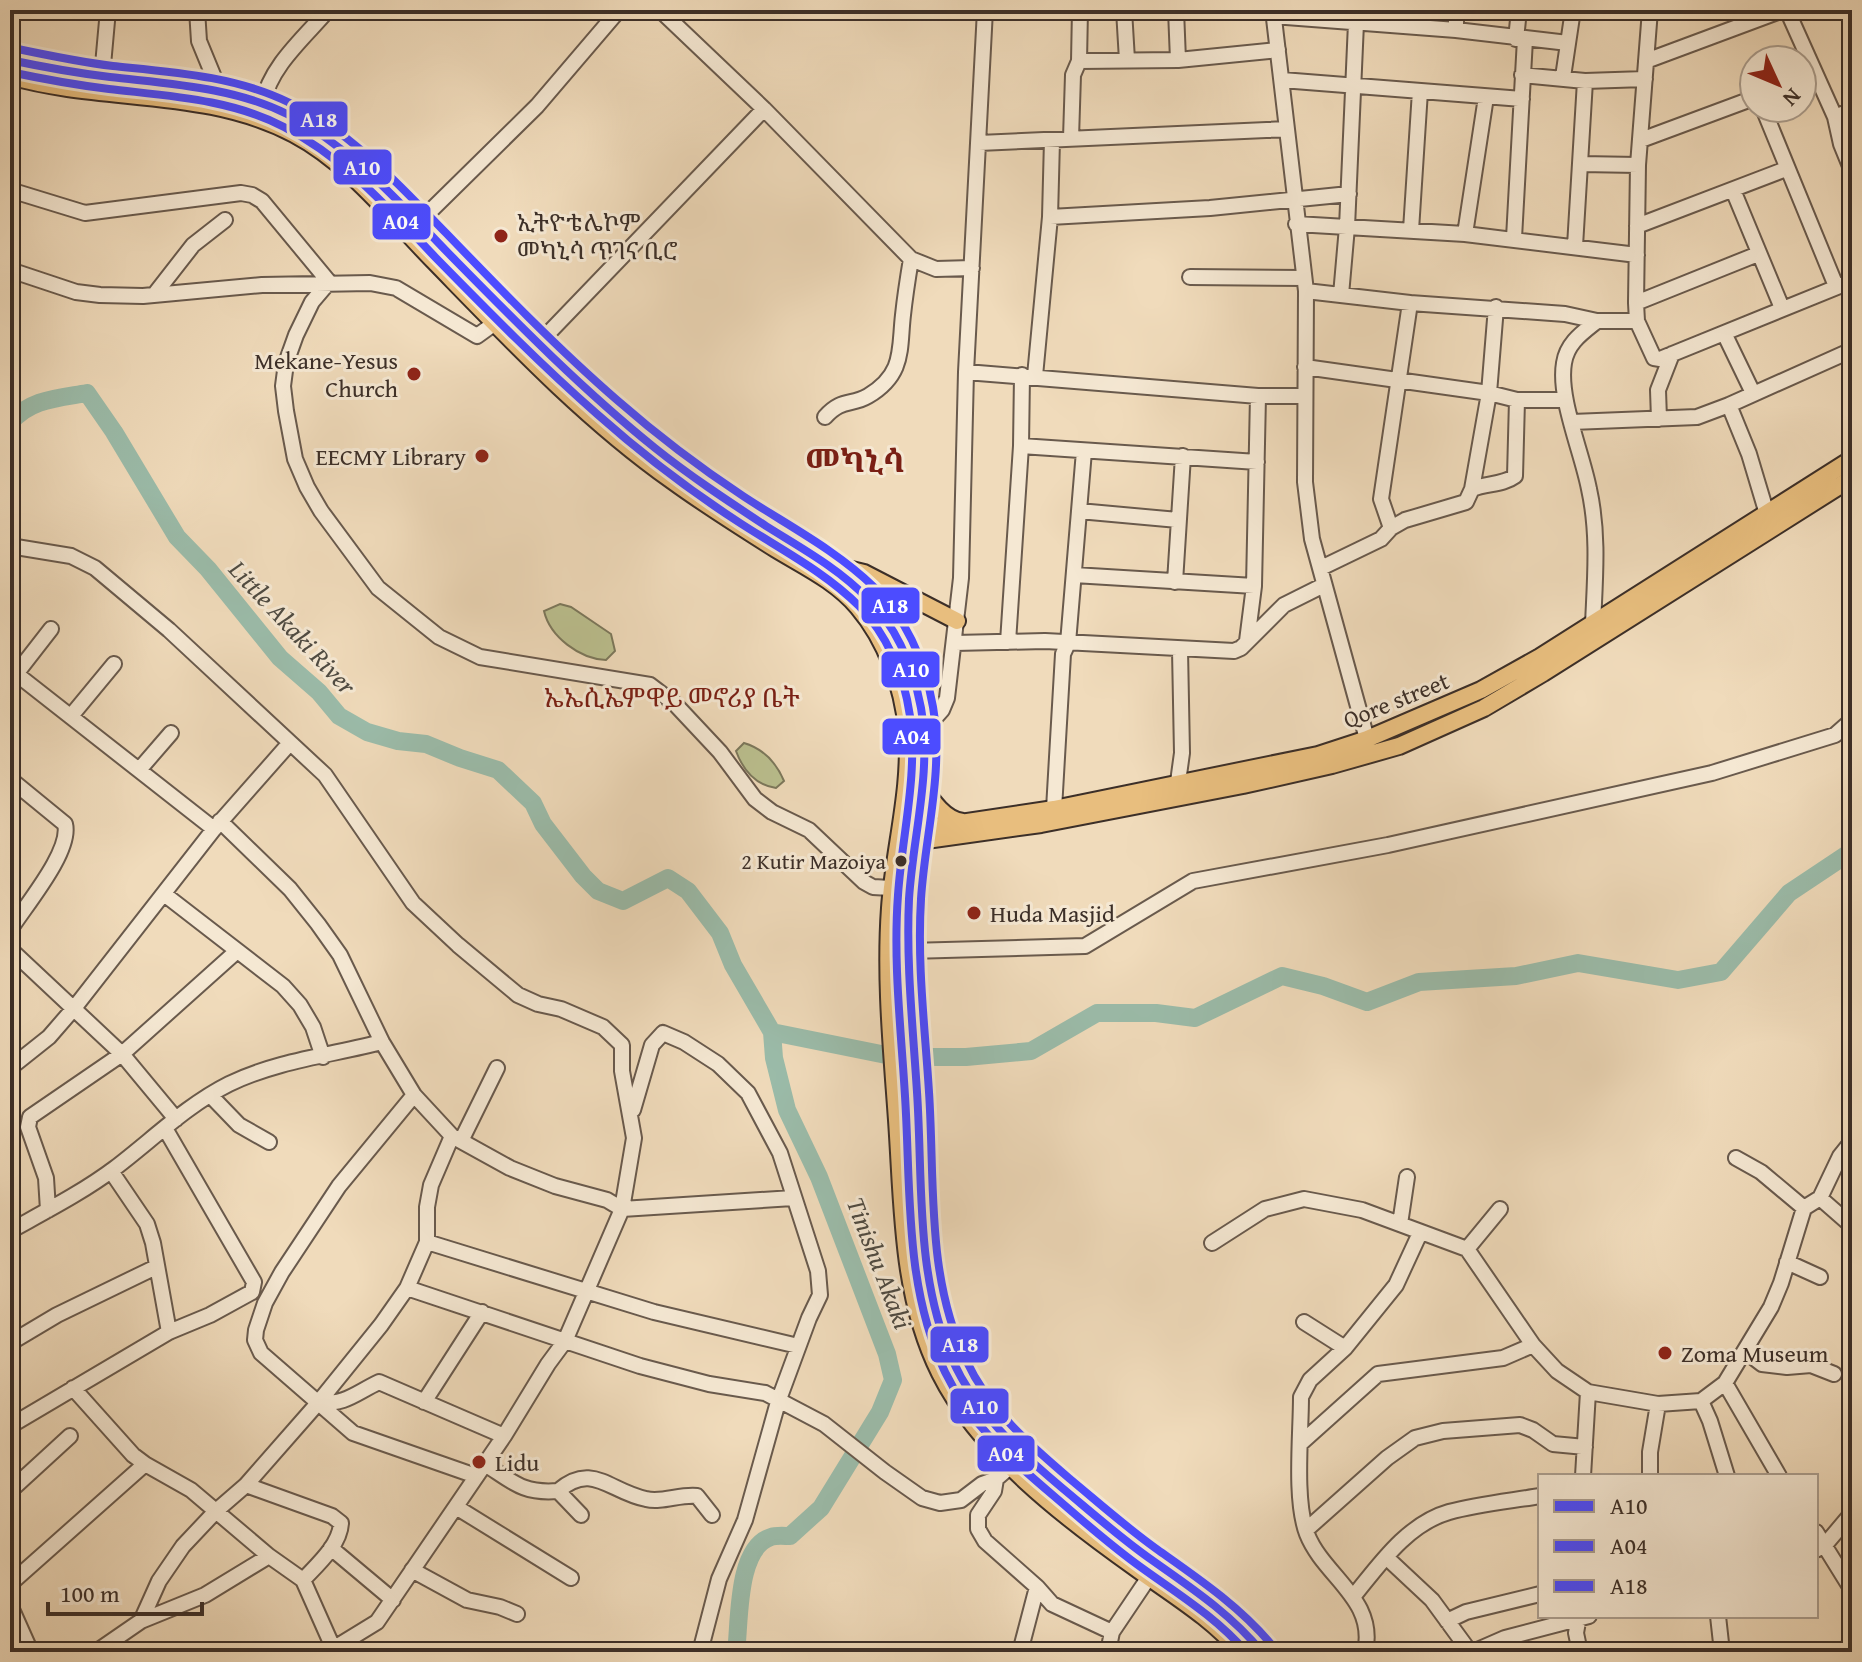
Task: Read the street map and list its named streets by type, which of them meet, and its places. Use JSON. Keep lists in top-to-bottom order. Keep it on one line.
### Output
{"streets":{"main road":["Qore street"]},"districts":["መካኒሳ","ኤኤሲኤምዋይ መኖሪያ ቤት"],"water":["Little Akaki River","Tinishu Akaki"],"places":["ኢትዮቴሌኮም መካኒሳ ጥገና ቢሮ","Mekane-Yesus Church","EECMY Library","2 Kutir Mazoiya","Huda Masjid","Zoma Museum","Lidu"],"lines":["transit line A18","transit line A10","transit line A04"],"legend":["A10","A04","A18"],"scale_bar":"100 m","north":"bottom right"}
